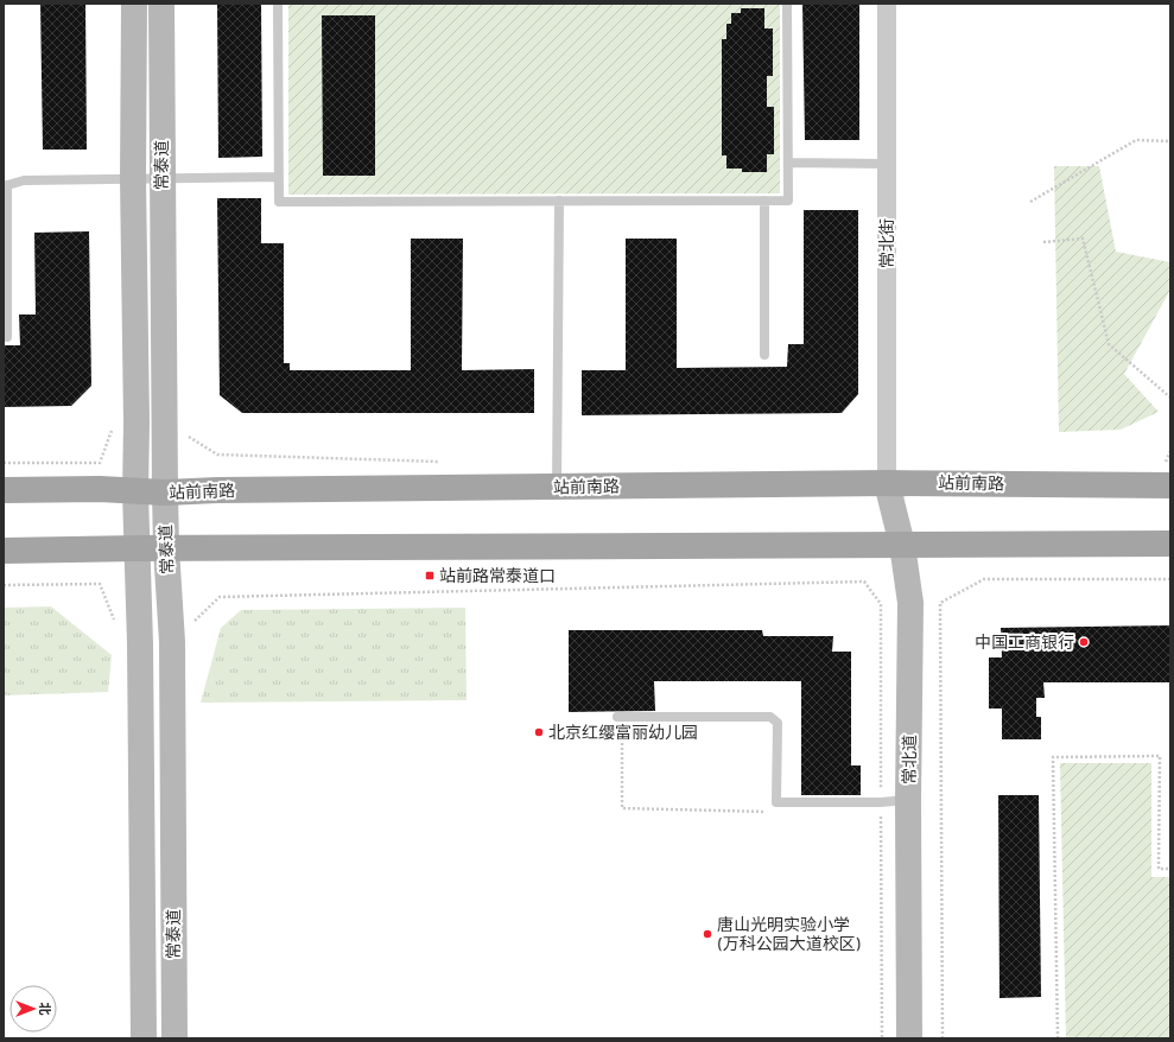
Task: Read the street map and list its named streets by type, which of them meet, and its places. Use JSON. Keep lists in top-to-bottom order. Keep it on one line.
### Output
{"streets":{"main road":["站前南路"],"street":["常泰道","常北街","常北道"]},"crossings":[["常泰道","站前南路"],["常北街","站前南路"],["常北街","常北道"],["站前南路","常北道"]],"places":{"transit":["站前路常泰道口"],"other":["中国工商银行","北京红缨富丽幼儿园","唐山光明实验小学 (万科公园大道校区)"]},"north":"right"}
